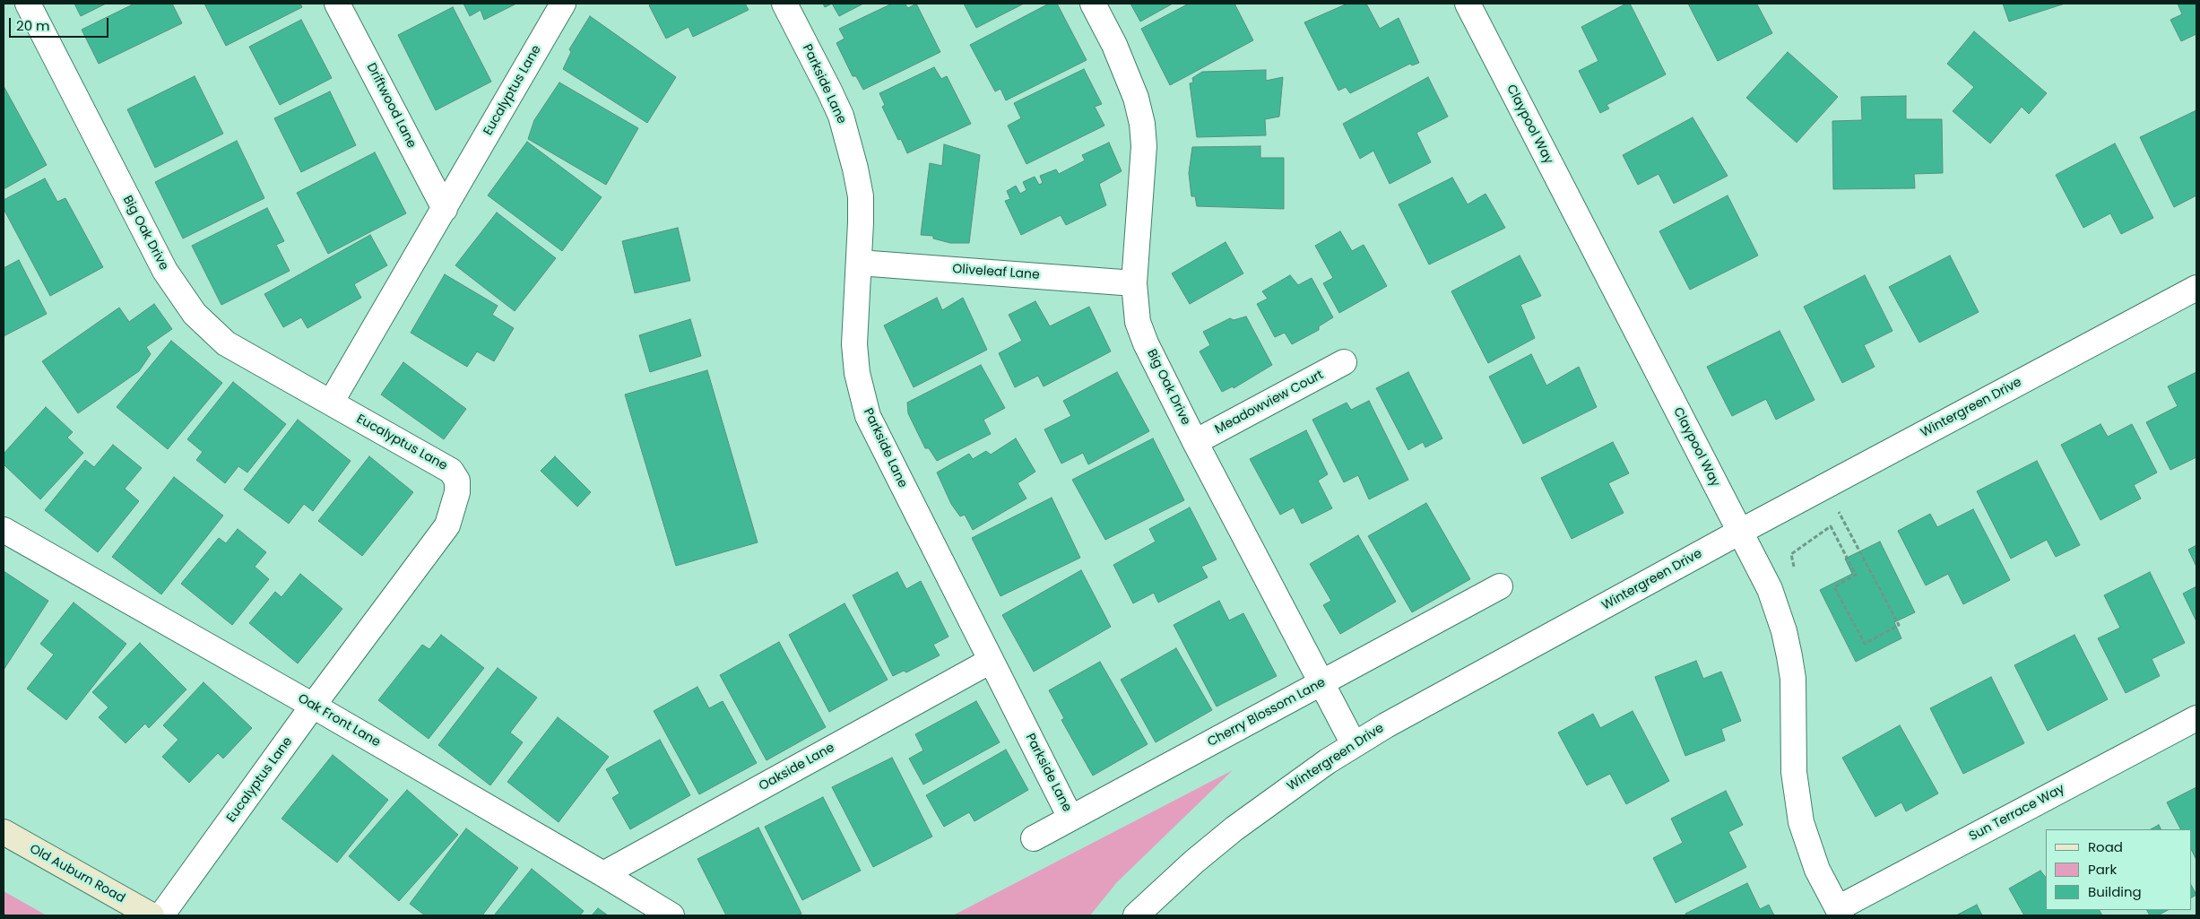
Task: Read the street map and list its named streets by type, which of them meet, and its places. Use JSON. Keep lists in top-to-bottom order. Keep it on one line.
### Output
{"streets":{"main road":["Old Auburn Road"],"street":["Parkside Lane","Eucalyptus Lane","Driftwood Lane","Claypool Way","Big Oak Drive","Oliveleaf Lane","Meadowview Court","Wintergreen Drive","Cherry Blossom Lane","Oak Front Lane","Oakside Lane","Sun Terrace Way"]},"crossings":[["Parkside Lane","Oliveleaf Lane"],["Parkside Lane","Cherry Blossom Lane"],["Parkside Lane","Oakside Lane"],["Eucalyptus Lane","Driftwood Lane"],["Eucalyptus Lane","Big Oak Drive"],["Eucalyptus Lane","Oak Front Lane"],["Claypool Way","Wintergreen Drive"],["Claypool Way","Sun Terrace Way"],["Big Oak Drive","Oliveleaf Lane"],["Big Oak Drive","Meadowview Court"],["Big Oak Drive","Wintergreen Drive"],["Big Oak Drive","Cherry Blossom Lane"],["Oak Front Lane","Oakside Lane"]],"legend":["Road","Park","Building"],"scale_bar":"20 m"}
